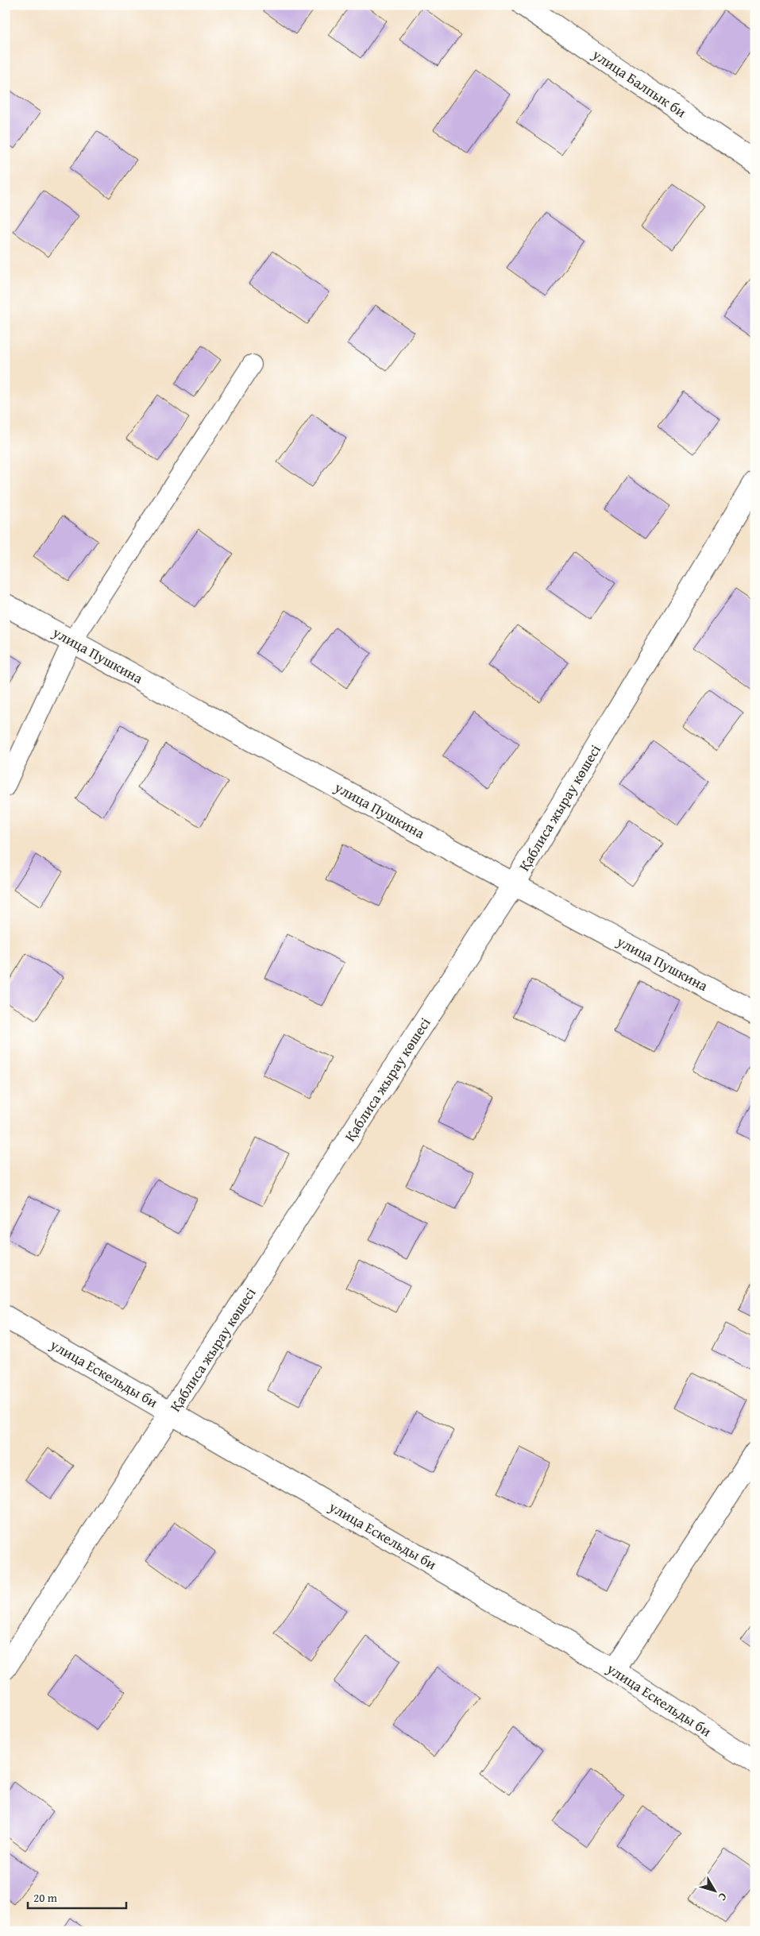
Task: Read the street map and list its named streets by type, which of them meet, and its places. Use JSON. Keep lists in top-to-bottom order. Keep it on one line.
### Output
{"streets":{"street":["улица Балпык би","улица Пушкина","Қаблиса жырау көшесі","улица Ескельды би"]},"crossings":[["улица Пушкина","Қаблиса жырау көшесі"],["Қаблиса жырау көшесі","улица Ескельды би"]],"scale_bar":"20 m","north":"bottom right"}
